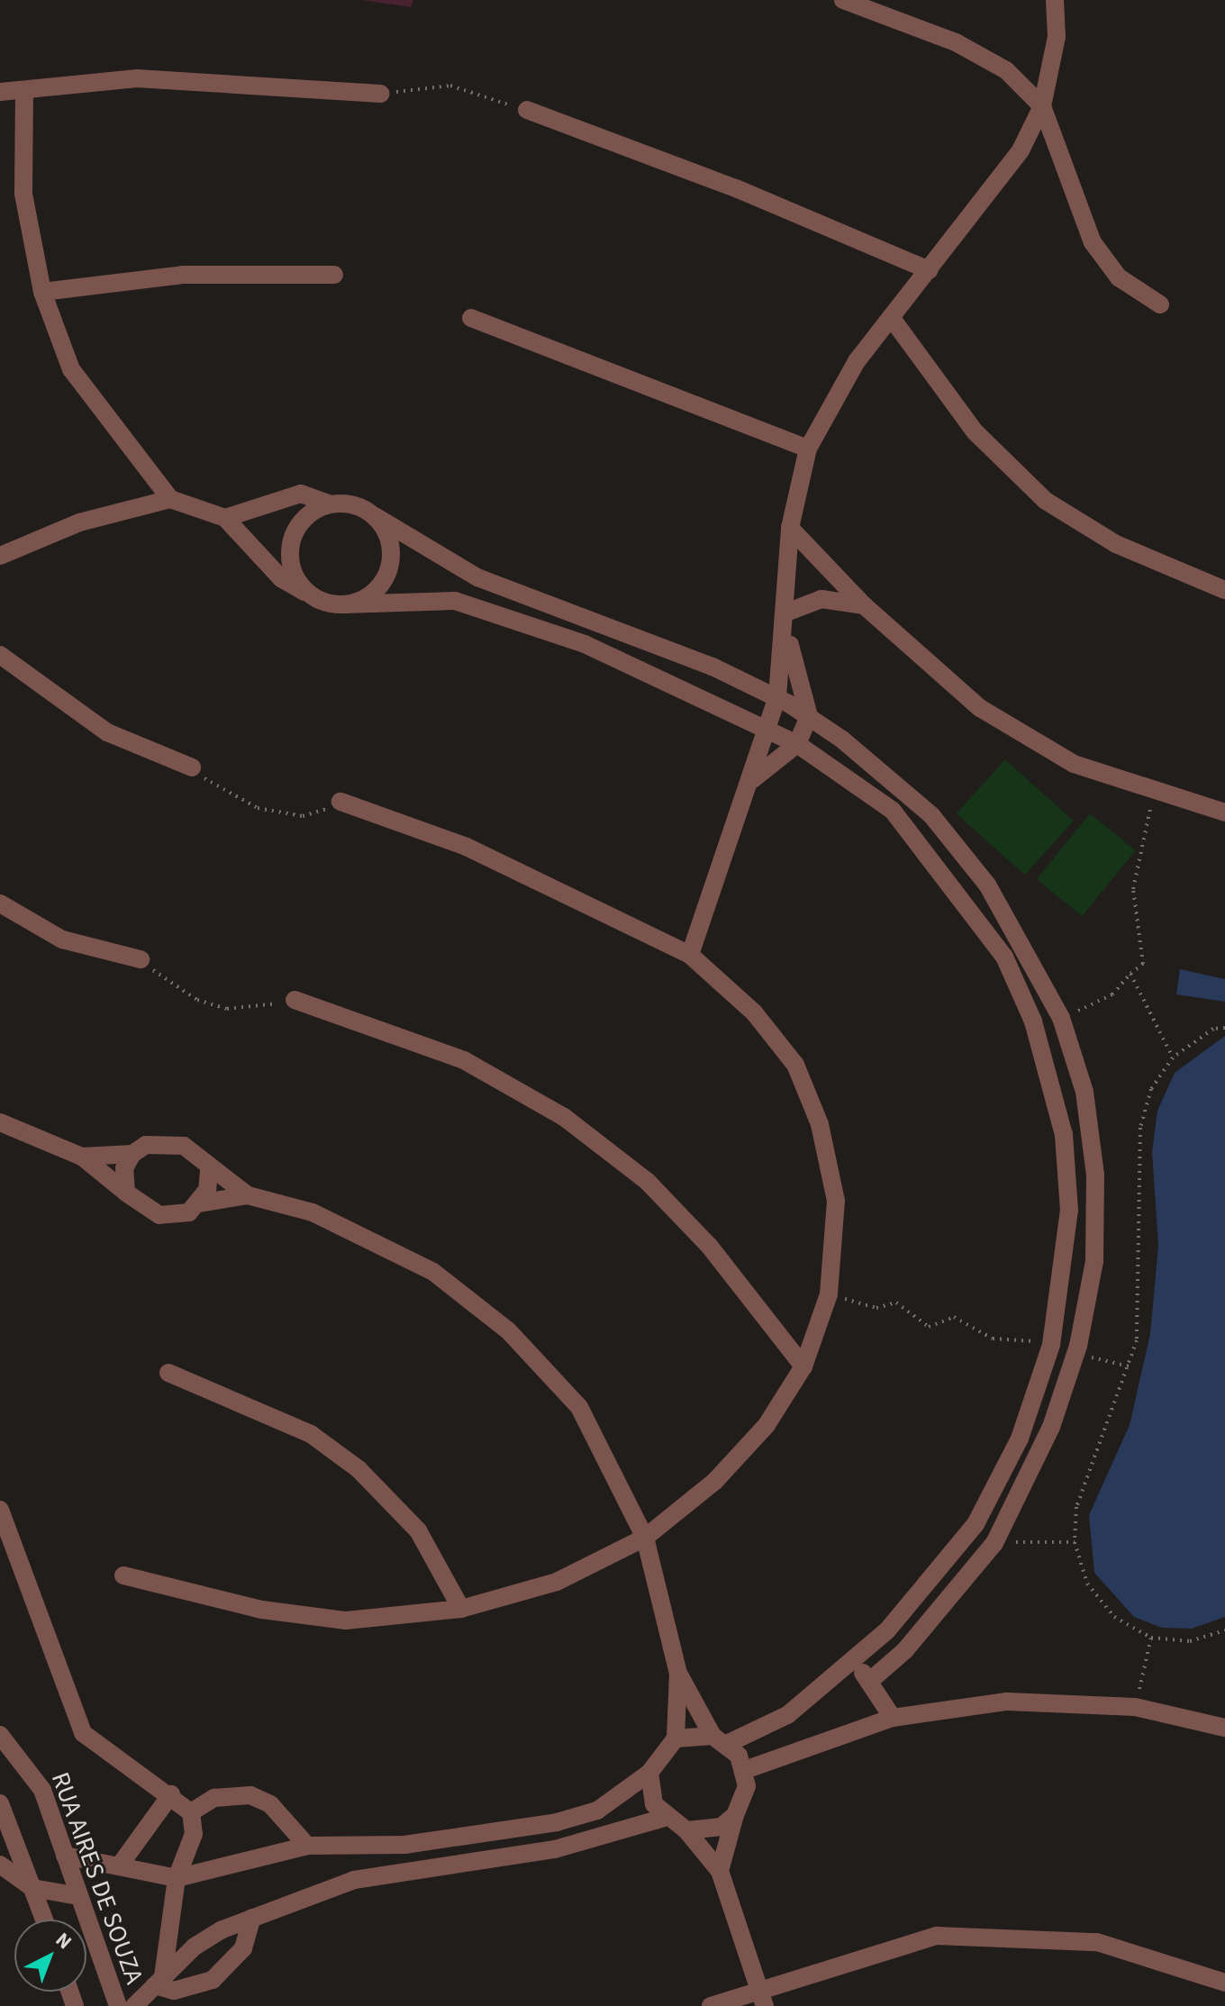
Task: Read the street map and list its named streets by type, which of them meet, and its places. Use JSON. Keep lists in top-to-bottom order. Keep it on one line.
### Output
{"streets":{"street":["RUA AIRES DE SOUZA"]},"north":"top right"}
